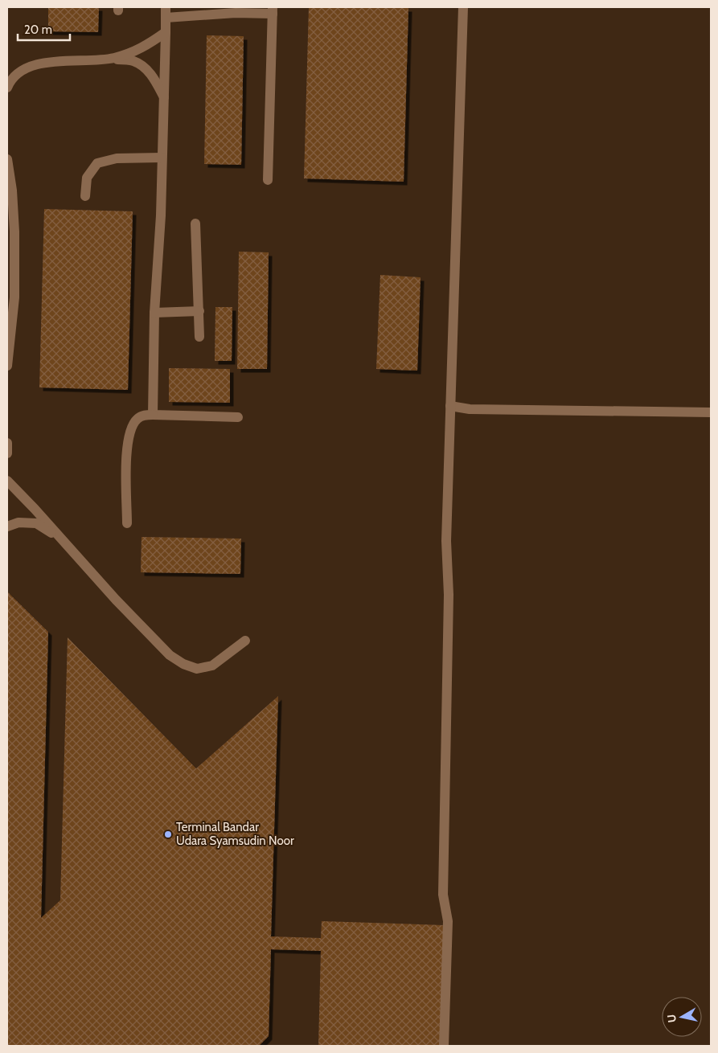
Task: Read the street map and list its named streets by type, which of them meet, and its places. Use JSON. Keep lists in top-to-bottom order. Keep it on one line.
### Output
{"places":["Terminal Bandar Udara Syamsudin Noor"],"scale_bar":"20 m","north":"left"}
